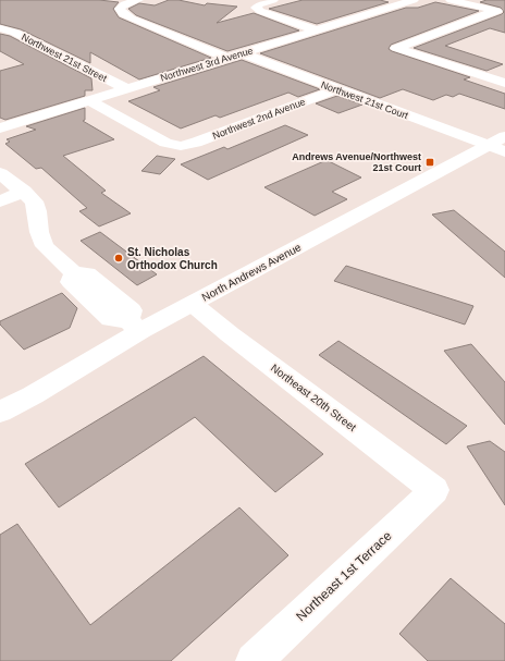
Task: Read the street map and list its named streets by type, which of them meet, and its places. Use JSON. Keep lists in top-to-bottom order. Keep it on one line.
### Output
{"streets":{"street":["Northwest 21st Street","Northwest 3rd Avenue","Northwest 21st Court","Northwest 2nd Avenue","North Andrews Avenue","Northeast 20th Street","Northeast 1st Terrace"]},"crossings":[["Northwest 21st Street","Northwest 3rd Avenue"],["Northwest 3rd Avenue","Northwest 21st Court"],["Northwest 3rd Avenue","Northwest 2nd Avenue"],["Northwest 21st Court","Northwest 2nd Avenue"],["Northwest 21st Court","North Andrews Avenue"],["North Andrews Avenue","Northeast 20th Street"],["Northeast 20th Street","Northeast 1st Terrace"]],"places":{"transit":["Andrews Avenue/Northwest 21st Court"],"other":["St. Nicholas Orthodox Church"]}}
